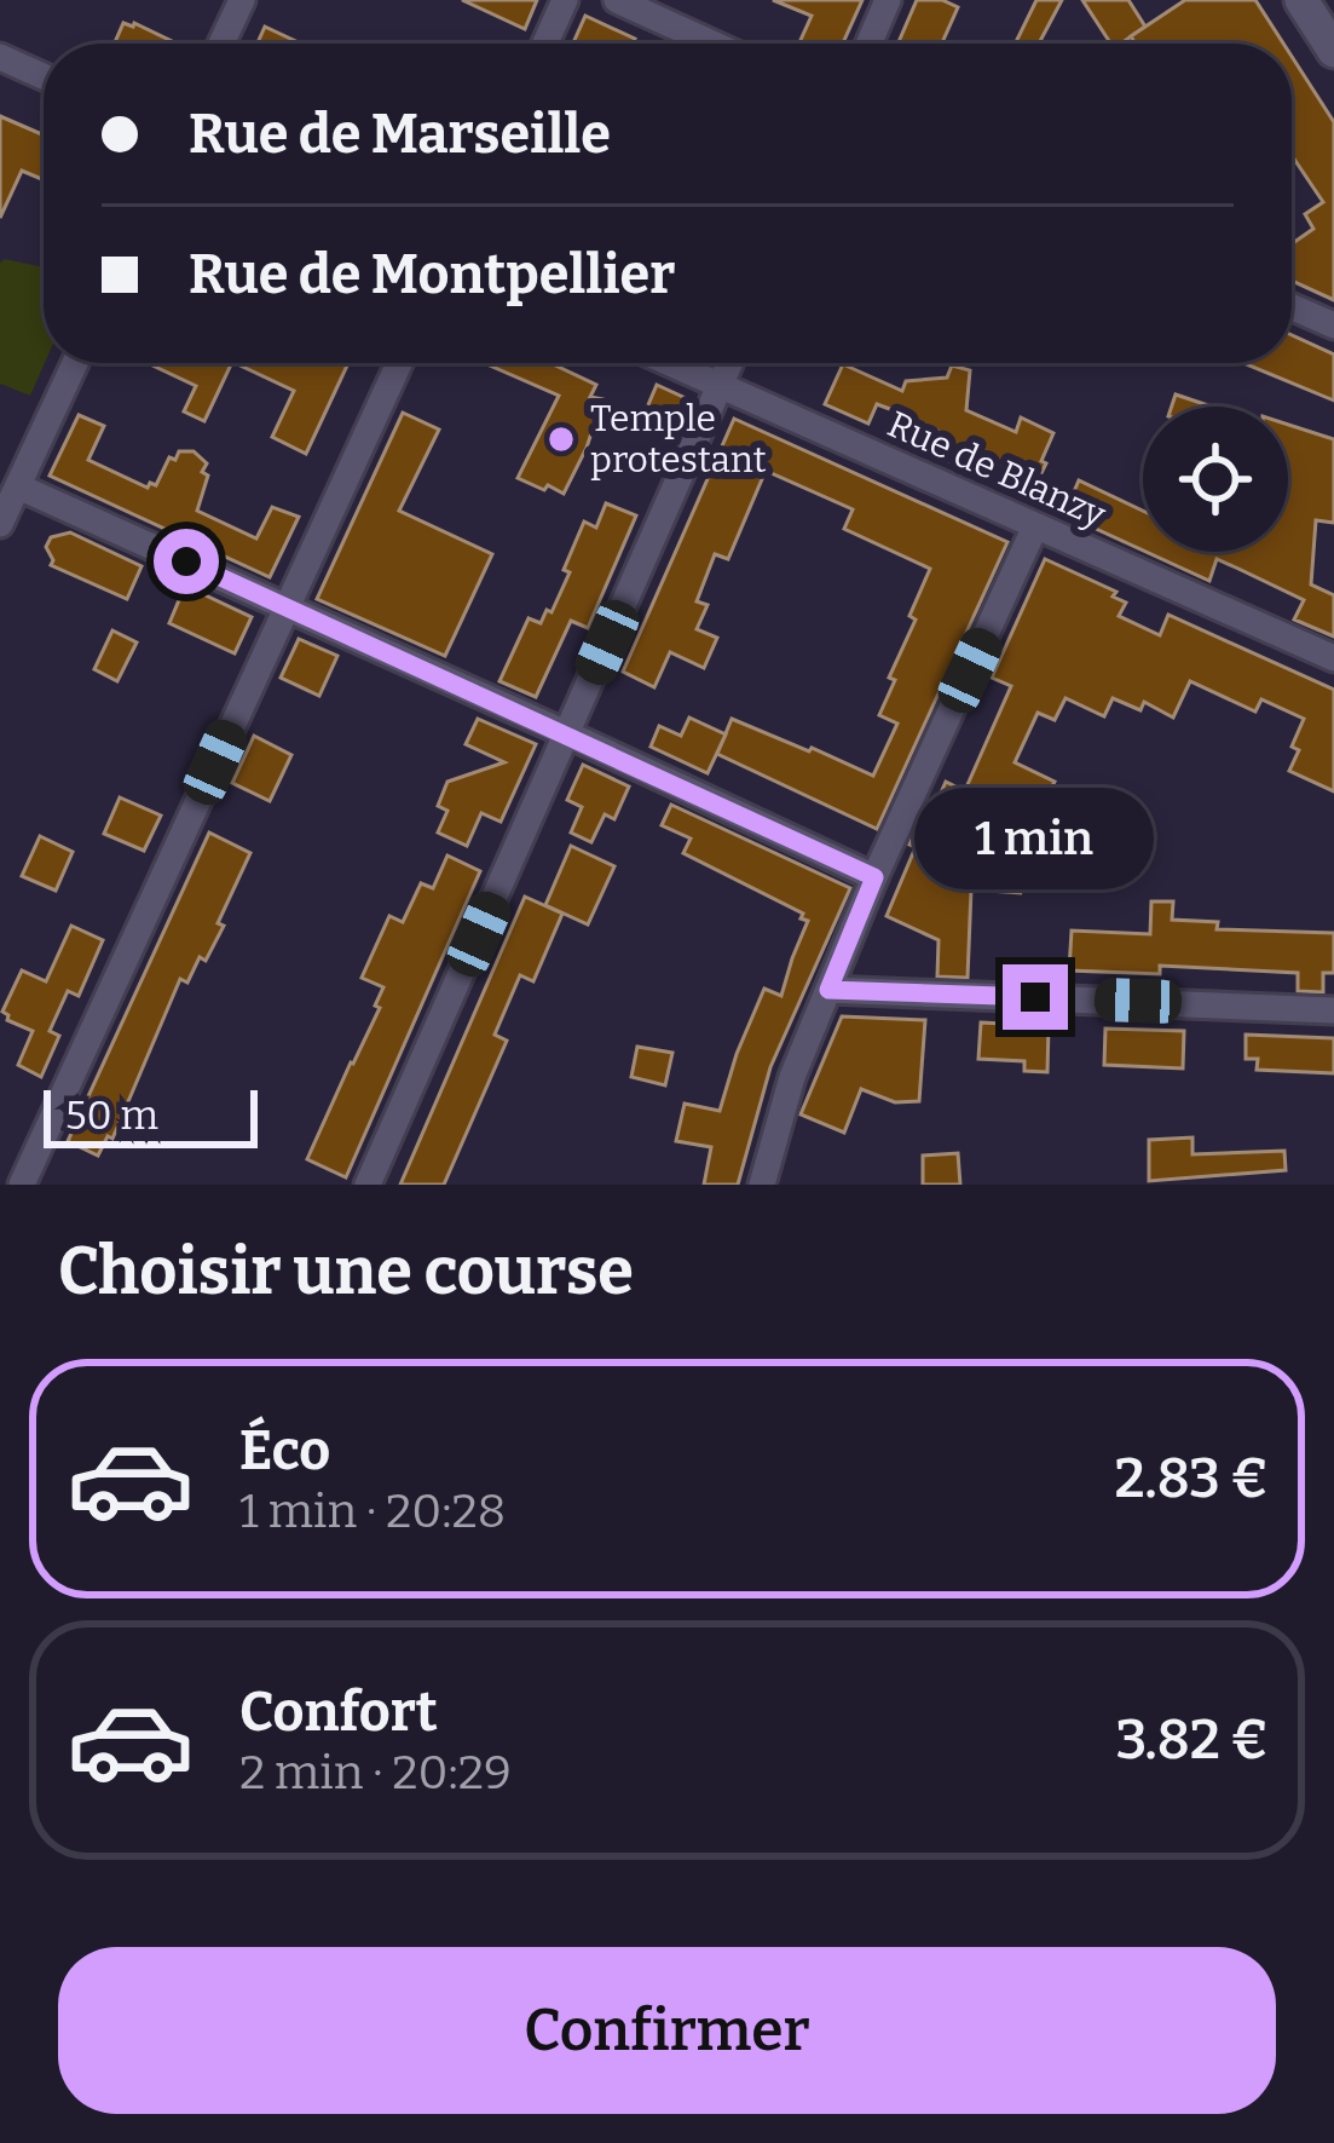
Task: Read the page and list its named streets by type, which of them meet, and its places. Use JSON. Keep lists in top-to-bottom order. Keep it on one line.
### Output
{"streets":{"street":["Rue de Blanzy"]},"places":["Temple protestant"],"scale_bar":"50 m","page":{"banner":["Rue de Marseille","Rue de Montpellier"],"bubble":"1 min","scale":"50 m","heading":"Choisir une course","list":[{"name":"Éco","note":"1 min · 20:28","value":"2.83 €"},{"name":"Confort","note":"2 min · 20:29","value":"3.82 €"}],"buttons":"Confirmer"}}
